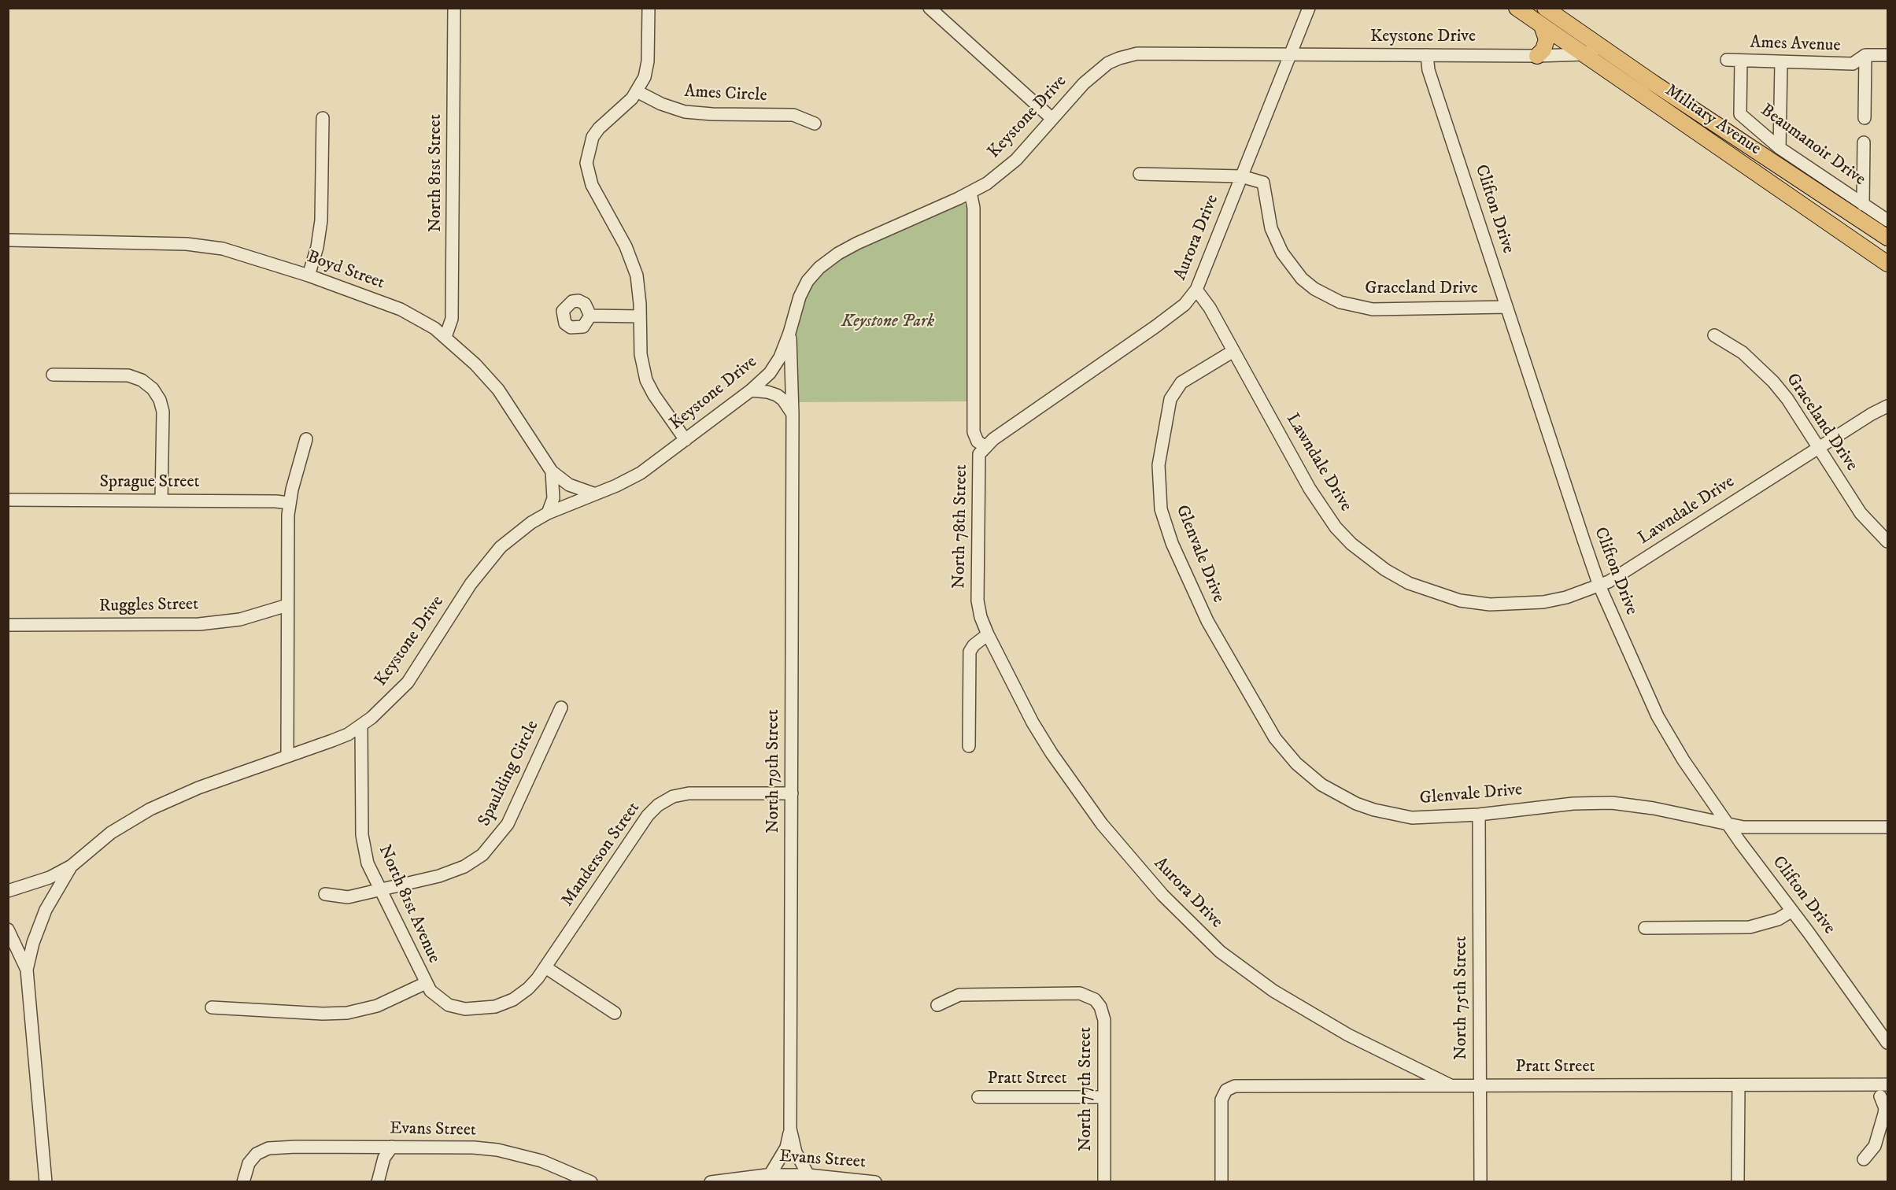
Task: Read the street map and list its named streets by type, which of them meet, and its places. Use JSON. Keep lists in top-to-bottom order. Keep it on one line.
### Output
{"streets":{"main road":["Military Avenue"],"street":["Keystone Drive","Ames Avenue","Ames Circle","Beaumanoir Drive","North 81st Street","Clifton Drive","Aurora Drive","Boyd Street","Graceland Drive","Lawndale Drive","Sprague Street","North 78th Street","Glenvale Drive","Ruggles Street","North 79th Street","Spaulding Circle","Manderson Street","North 81st Avenue","North 75th Street","Pratt Street","North 77th Street","Evans Street"]},"crossings":[["Keystone Drive","Military Avenue"],["Keystone Drive","Clifton Drive"],["Keystone Drive","Aurora Drive"],["Keystone Drive","Boyd Street"],["Keystone Drive","North 78th Street"],["Keystone Drive","North 79th Street"],["Keystone Drive","North 81st Avenue"],["Ames Avenue","Beaumanoir Drive"],["North 81st Street","Boyd Street"],["Clifton Drive","Graceland Drive"],["Clifton Drive","Lawndale Drive"],["Clifton Drive","Glenvale Drive"],["Aurora Drive","Graceland Drive"],["Aurora Drive","Lawndale Drive"],["Aurora Drive","North 78th Street"],["Aurora Drive","Pratt Street"],["Graceland Drive","Lawndale Drive"],["Lawndale Drive","Glenvale Drive"],["Glenvale Drive","North 75th Street"],["North 79th Street","Manderson Street"],["North 79th Street","Evans Street"],["Spaulding Circle","North 81st Avenue"],["Manderson Street","North 81st Avenue"],["North 75th Street","Pratt Street"],["Pratt Street","North 77th Street"]],"parks":["Keystone Park"]}
